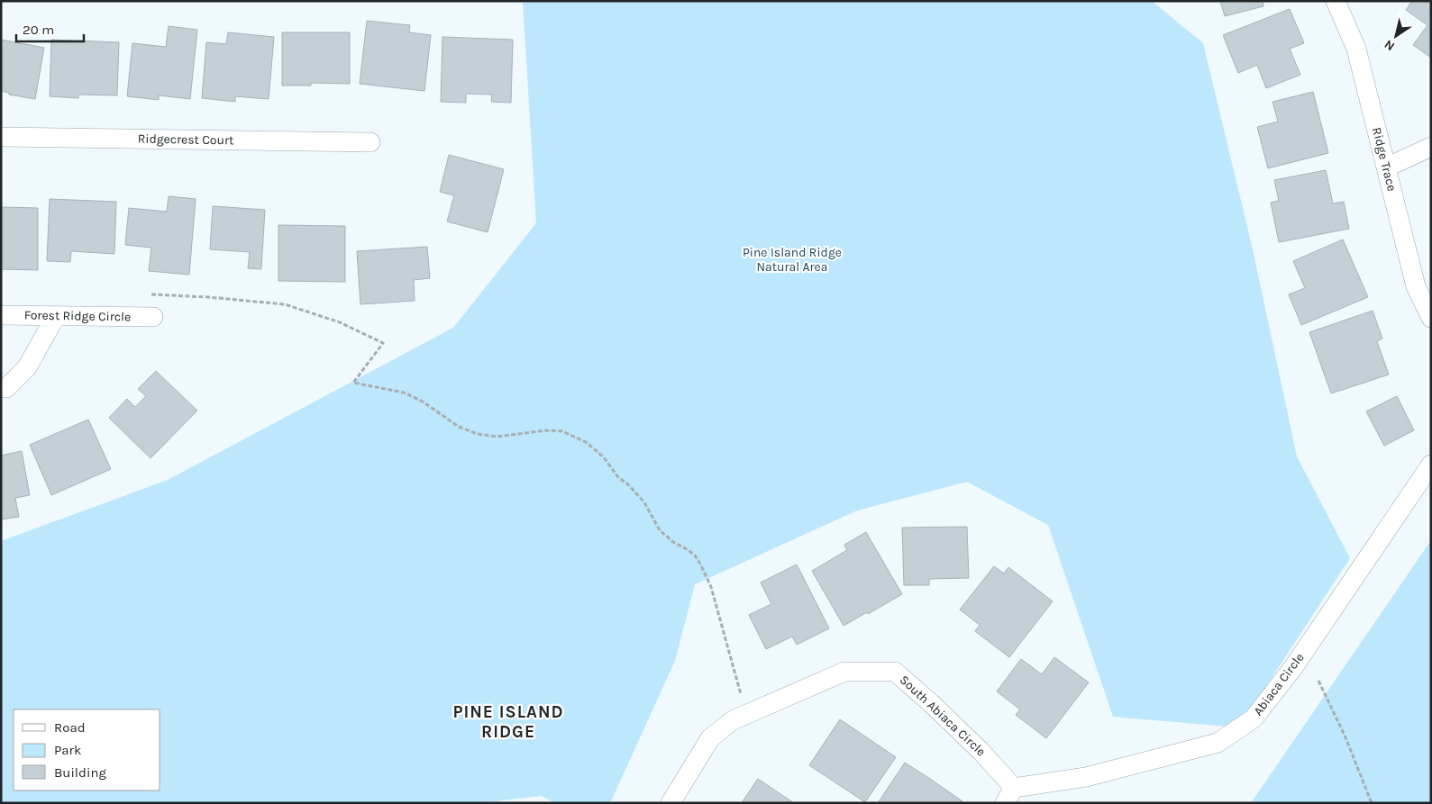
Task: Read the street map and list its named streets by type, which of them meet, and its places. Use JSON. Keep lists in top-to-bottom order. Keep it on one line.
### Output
{"streets":{"street":["Ridgecrest Court","Ridge Trace","Forest Ridge Circle","Abiaca Circle","South Abiaca Circle"]},"crossings":[["Abiaca Circle","South Abiaca Circle"]],"districts":["PINE ISLAND RIDGE"],"parks":["Pine Island Ridge Natural Area"],"legend":["Road","Park","Building"],"scale_bar":"20 m","north":"bottom left"}
